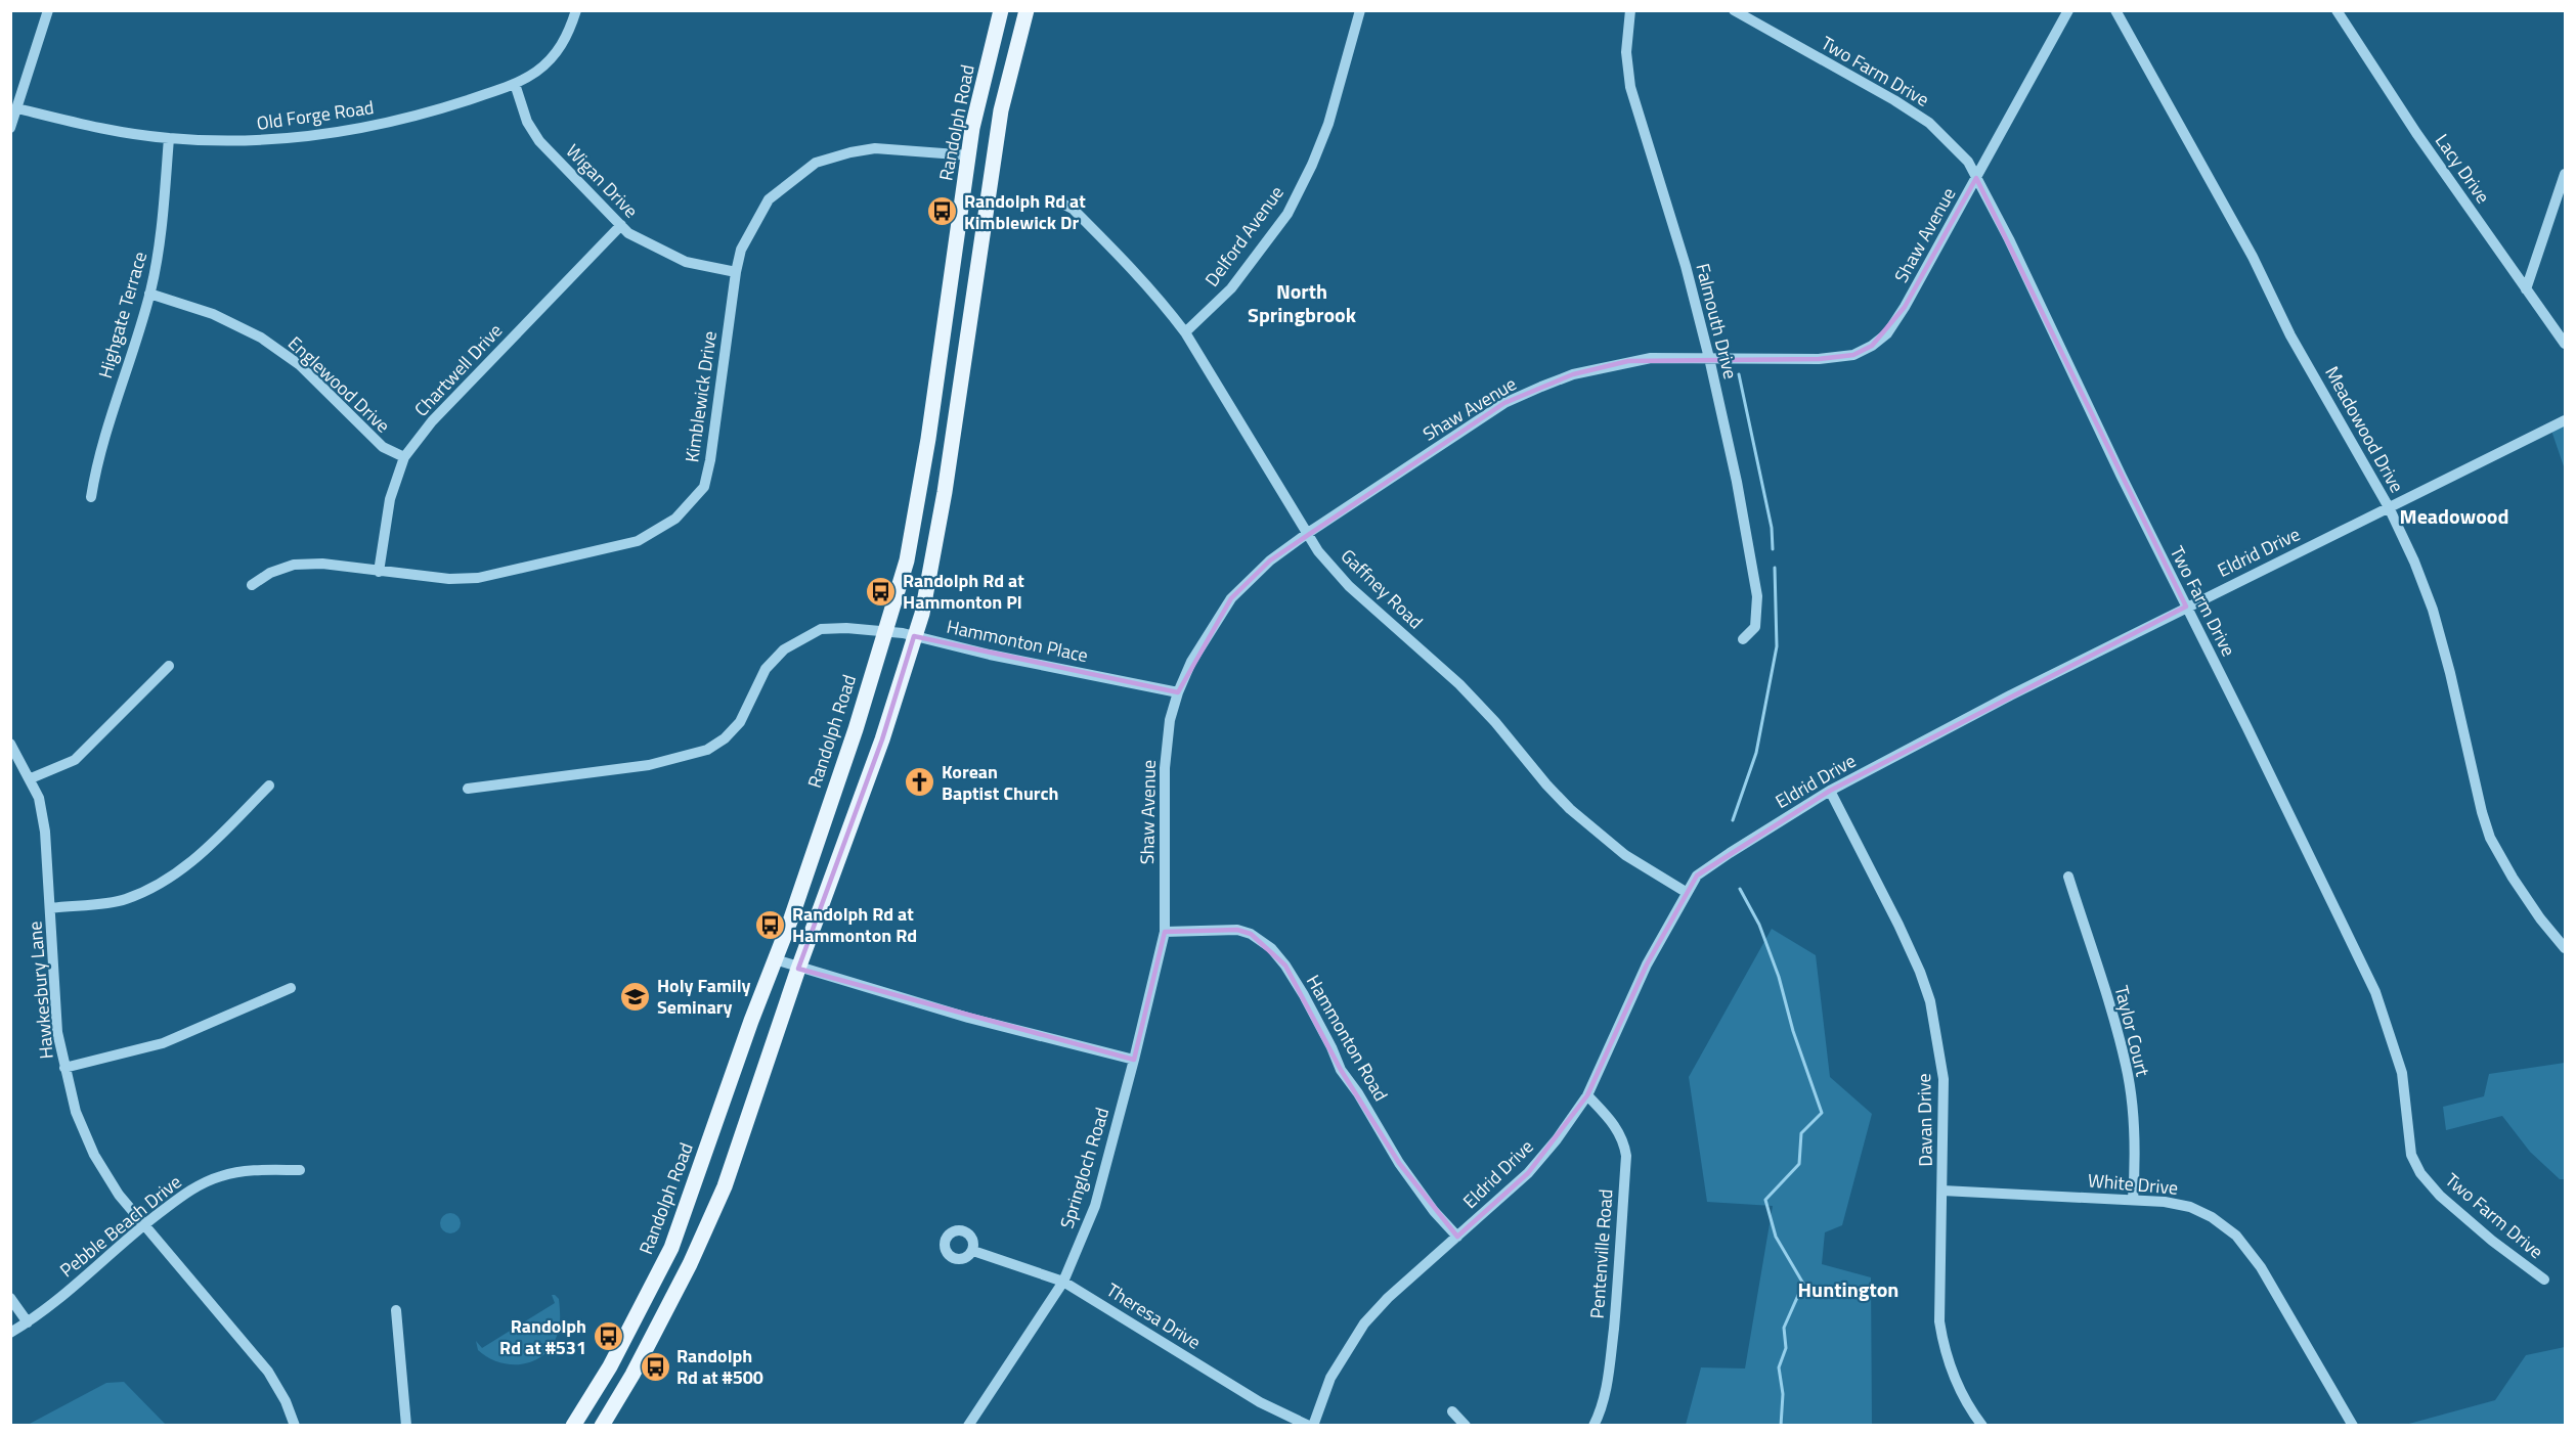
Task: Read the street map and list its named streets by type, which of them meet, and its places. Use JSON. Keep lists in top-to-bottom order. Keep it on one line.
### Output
{"streets":{"main road":["Randolph Road"],"street":["Two Farm Drive","Old Forge Road","Lacy Drive","Wigan Drive","Shaw Avenue","Delford Avenue","Highgate Terrace","Falmouth Drive","Chartwell Drive","Englewood Drive","Kimblewick Drive","Meadowood Drive","Eldrid Drive","Gaffney Road","Hammonton Place","Hawkesbury Lane","Taylor Court","Hammonton Road","Davan Drive","Springloch Road","White Drive","Pebble Beach Drive","Pentenville Road","Theresa Drive"]},"crossings":[["Two Farm Drive","Shaw Avenue"],["Two Farm Drive","Eldrid Drive"],["Old Forge Road","Wigan Drive"],["Old Forge Road","Highgate Terrace"],["Randolph Road","Kimblewick Drive"],["Randolph Road","Hammonton Place"],["Wigan Drive","Chartwell Drive"],["Wigan Drive","Kimblewick Drive"],["Shaw Avenue","Falmouth Drive"],["Shaw Avenue","Gaffney Road"],["Shaw Avenue","Hammonton Place"],["Shaw Avenue","Hammonton Road"],["Shaw Avenue","Springloch Road"],["Delford Avenue","Gaffney Road"],["Highgate Terrace","Englewood Drive"],["Chartwell Drive","Englewood Drive"],["Chartwell Drive","Kimblewick Drive"],["Meadowood Drive","Eldrid Drive"],["Eldrid Drive","Gaffney Road"],["Eldrid Drive","Hammonton Road"],["Eldrid Drive","Davan Drive"],["Eldrid Drive","Pentenville Road"],["Eldrid Drive","Theresa Drive"],["Hawkesbury Lane","Pebble Beach Drive"],["Taylor Court","White Drive"],["Hammonton Road","Springloch Road"],["Davan Drive","White Drive"],["Springloch Road","Theresa Drive"]],"districts":["North Springbrook","Meadowood","Huntington"],"places":{"bus stop":["Randolph Rd at Kimblewick Dr","Randolph Rd at Hammonton Pl","Randolph Rd at Hammonton Rd","Randolph Rd at #531","Randolph Rd at #500"],"church":["Korean Baptist Church"],"school or university":["Holy Family Seminary"]}}
